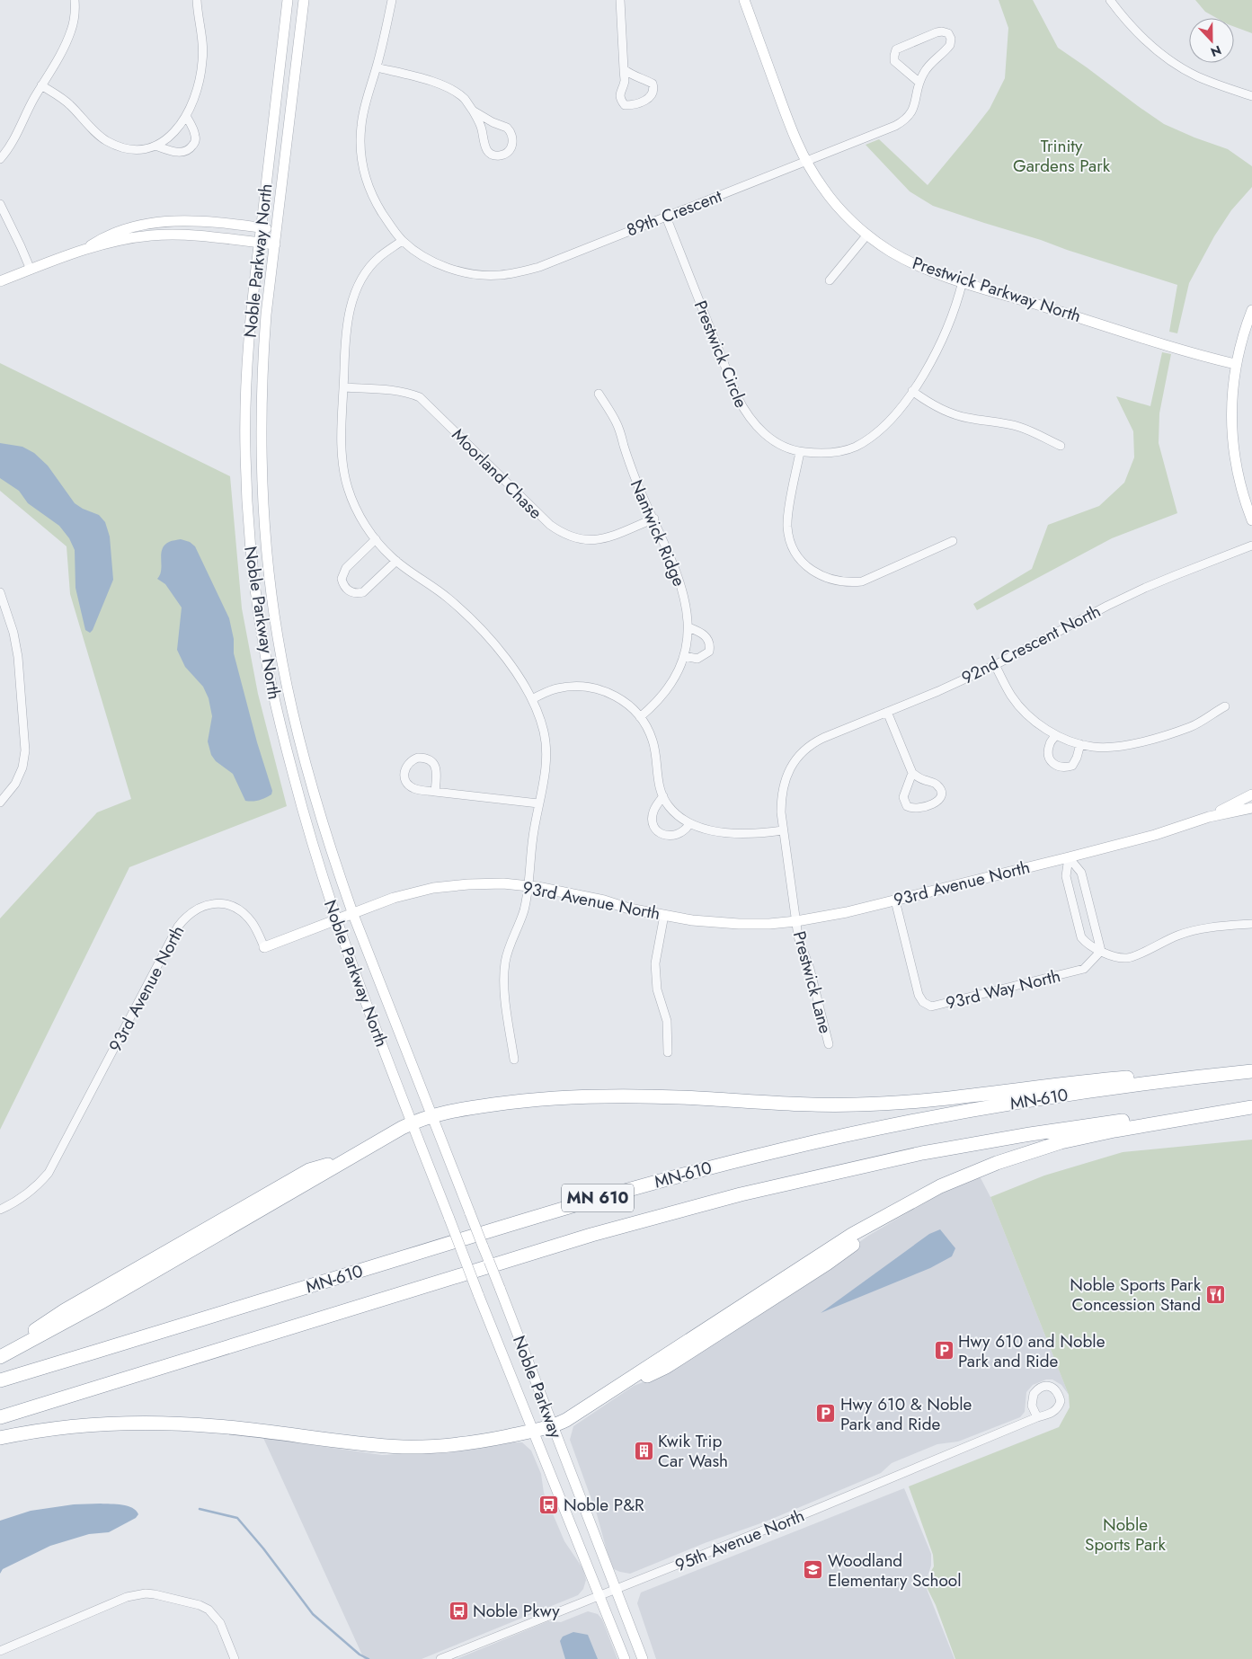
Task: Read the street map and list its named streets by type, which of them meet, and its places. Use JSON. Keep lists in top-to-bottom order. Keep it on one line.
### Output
{"streets":{"highway":["MN-610","MN 610"],"main road":["Noble Parkway North","Prestwick Parkway North","93rd Avenue North","Noble Parkway"],"street":["89th Crescent","Prestwick Circle","Moorland Chase","Nantwick Ridge","92nd Crescent North","Prestwick Lane","93rd Way North","95th Avenue North"]},"crossings":[["89th Crescent","Prestwick Parkway North"],["89th Crescent","Prestwick Circle"],["Noble Parkway North","93rd Avenue North"],["Noble Parkway North","Noble Parkway"],["Prestwick Parkway North","Prestwick Circle"],["Moorland Chase","Nantwick Ridge"],["92nd Crescent North","Prestwick Lane"],["93rd Avenue North","Prestwick Lane"],["93rd Avenue North","93rd Way North"],["Noble Parkway","95th Avenue North"]],"parks":["Trinity Gardens Park","Noble Sports Park"],"places":{"restaurant":["Noble Sports Park Concession Stand"],"parking":["Hwy 610 and Noble Park and Ride","Hwy 610 & Noble Park and Ride"],"building":["Kwik Trip Car Wash"],"bus stop":["Noble P&R","Noble Pkwy"],"school or university":["Woodland Elementary School"]},"north":"bottom"}
